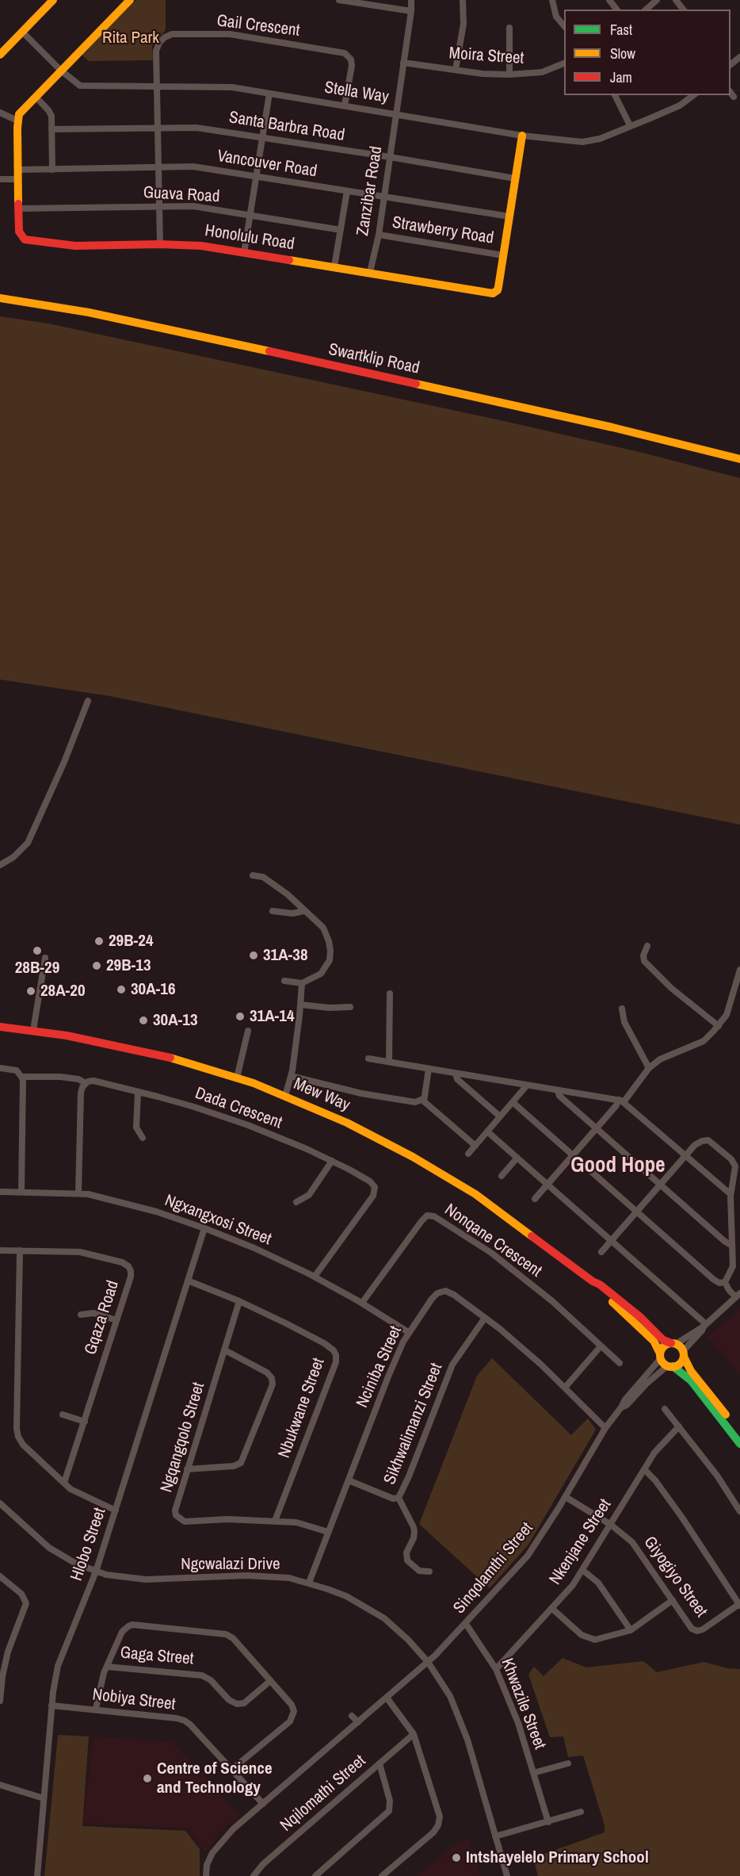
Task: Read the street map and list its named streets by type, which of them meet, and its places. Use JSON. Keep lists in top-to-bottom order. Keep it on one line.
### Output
{"streets":{"main road":["Honolulu Road","Swartklip Road","Mew Way"],"street":["Gail Crescent","Moira Street","Stella Way","Santa Barbra Road","Vancouver Road","Zanzibar Road","Guava Road","Strawberry Road","Dada Crescent","Ngxangxosi Street","Nonqane Crescent","Gqaza Road","Nciniba Street","Nbukwane Street","Sikhwalimanzi Street","Ngqangqolo Street","Nkenjane Street","Hlobo Street","Ngcwalazi Drive","Sinqolamthi Street","Giyogiyo Street","Gaga Street","Nobiya Street","Khwazile Street","Nqilomathi Street"]},"crossings":[["Gail Crescent","Stella Way"],["Moira Street","Zanzibar Road"],["Stella Way","Zanzibar Road"],["Stella Way","Honolulu Road"],["Santa Barbra Road","Zanzibar Road"],["Santa Barbra Road","Honolulu Road"],["Vancouver Road","Zanzibar Road"],["Vancouver Road","Honolulu Road"],["Zanzibar Road","Strawberry Road"],["Zanzibar Road","Honolulu Road"],["Guava Road","Honolulu Road"],["Strawberry Road","Honolulu Road"],["Mew Way","Sinqolamthi Street"],["Dada Crescent","Ngxangxosi Street"],["Ngxangxosi Street","Nonqane Crescent"],["Ngxangxosi Street","Nciniba Street"],["Ngxangxosi Street","Hlobo Street"],["Nciniba Street","Sikhwalimanzi Street"],["Nciniba Street","Ngqangqolo Street"],["Nciniba Street","Ngcwalazi Drive"],["Nciniba Street","Sinqolamthi Street"],["Nbukwane Street","Ngqangqolo Street"],["Nbukwane Street","Hlobo Street"],["Nkenjane Street","Giyogiyo Street"],["Nkenjane Street","Khwazile Street"],["Hlobo Street","Ngcwalazi Drive"],["Hlobo Street","Nobiya Street"],["Ngcwalazi Drive","Sinqolamthi Street"],["Sinqolamthi Street","Giyogiyo Street"],["Sinqolamthi Street","Nobiya Street"],["Sinqolamthi Street","Khwazile Street"]],"districts":["Good Hope"],"parks":["Rita Park"],"places":["29B-24","28B-29","31A-38","29B-13","30A-16","28A-20","31A-14","30A-13","Centre of Science and Technology","Intshayelelo Primary School"],"legend":["Fast","Slow","Jam"]}
